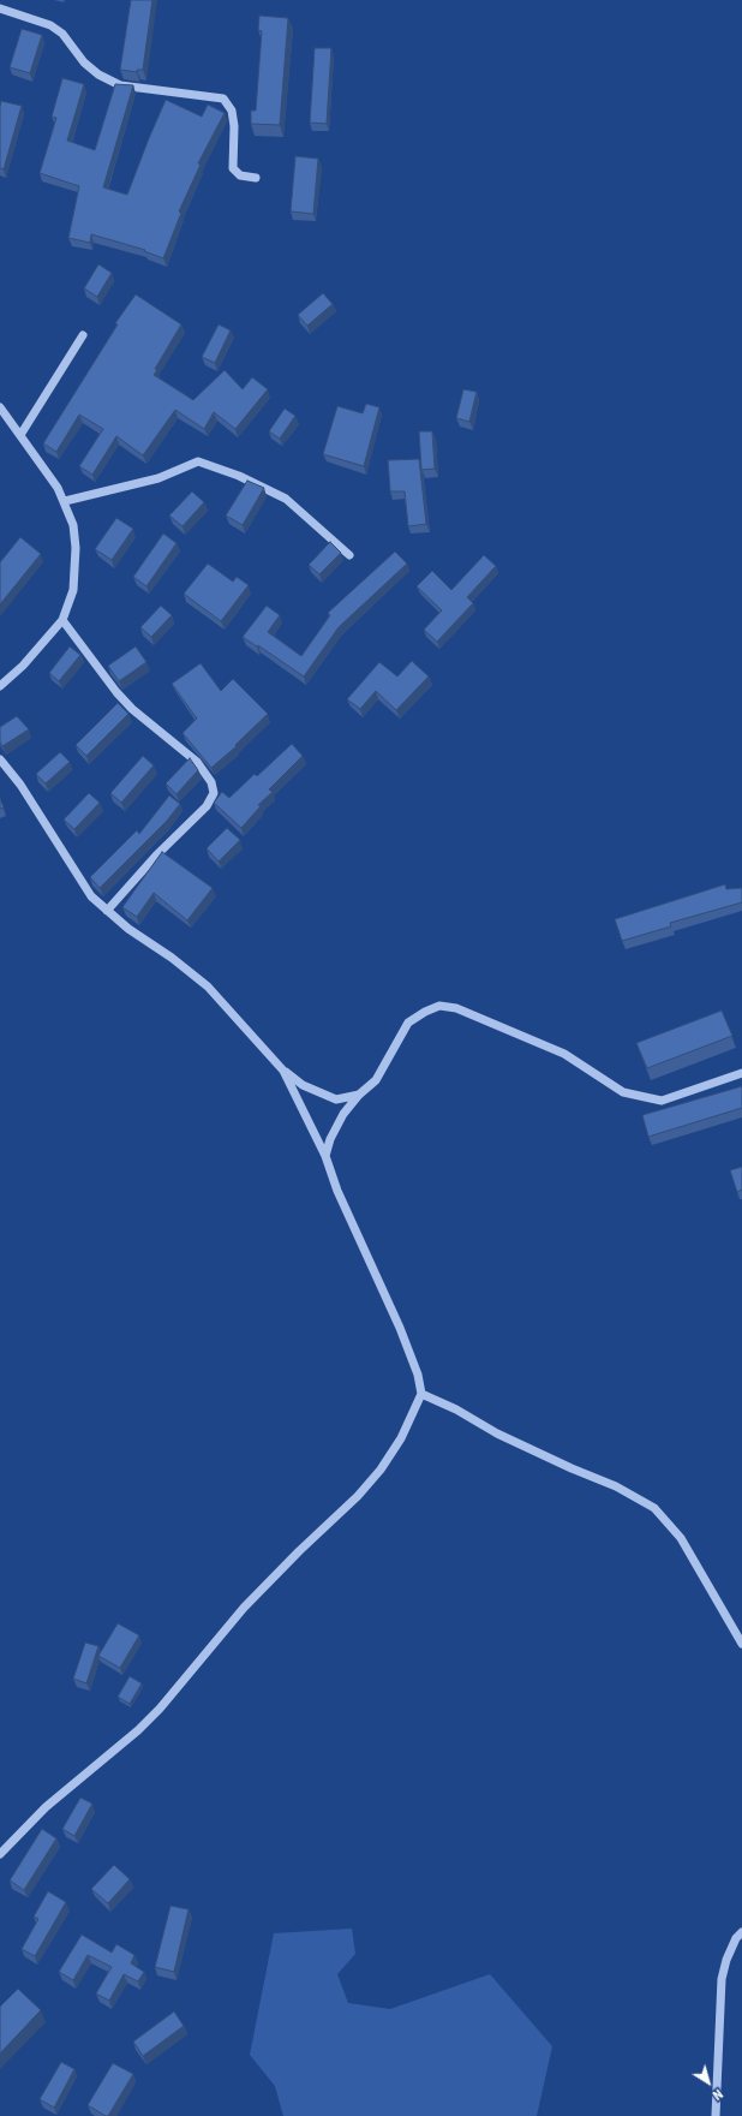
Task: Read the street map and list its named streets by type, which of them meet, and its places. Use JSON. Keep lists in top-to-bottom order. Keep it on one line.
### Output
{"north":"bottom right"}
